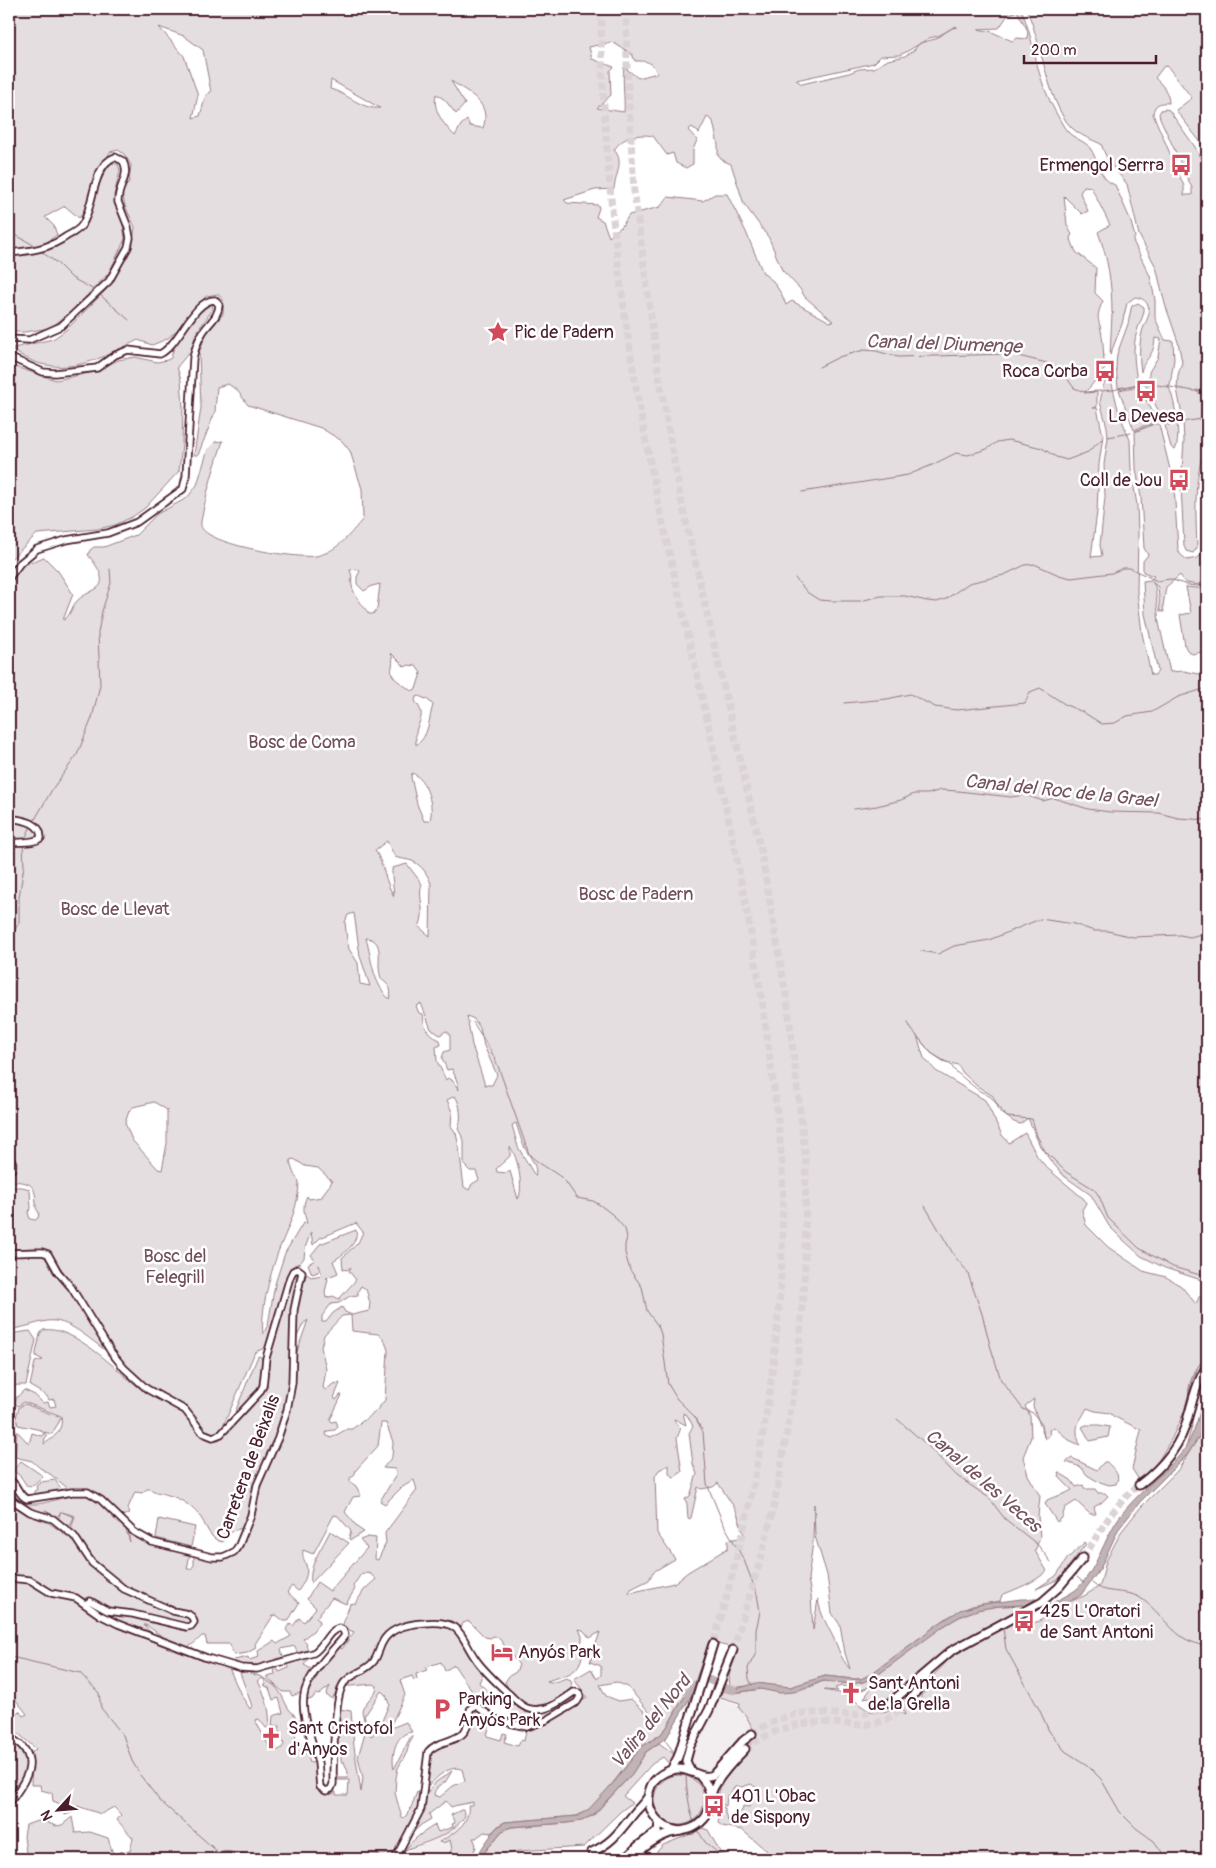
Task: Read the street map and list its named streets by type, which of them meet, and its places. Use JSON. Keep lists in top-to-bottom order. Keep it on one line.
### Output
{"streets":{"main road":["Carretera de Beixalis"]},"water":["Canal del Diumenge","Canal del Roc de la Grael","Canal de les Veces","Valira del Nord"],"parks":["Bosc de Coma","Bosc de Padern","Bosc de Llevat","Bosc del Felegrill"],"places":{"bus stop":["Ermengol Serrra","Roca Corba","La Devesa","Coll de Jou","425 L'Oratori de Sant Antoni","401 L'Obac de Sispony"],"place":["Pic de Padern"],"hotel":["Anyós Park"],"church":["Sant Antoni de la Grella","Sant Cristofol d'Anyos"],"parking":["Parking Anyós Park"]},"scale_bar":"200 m","north":"bottom left"}
